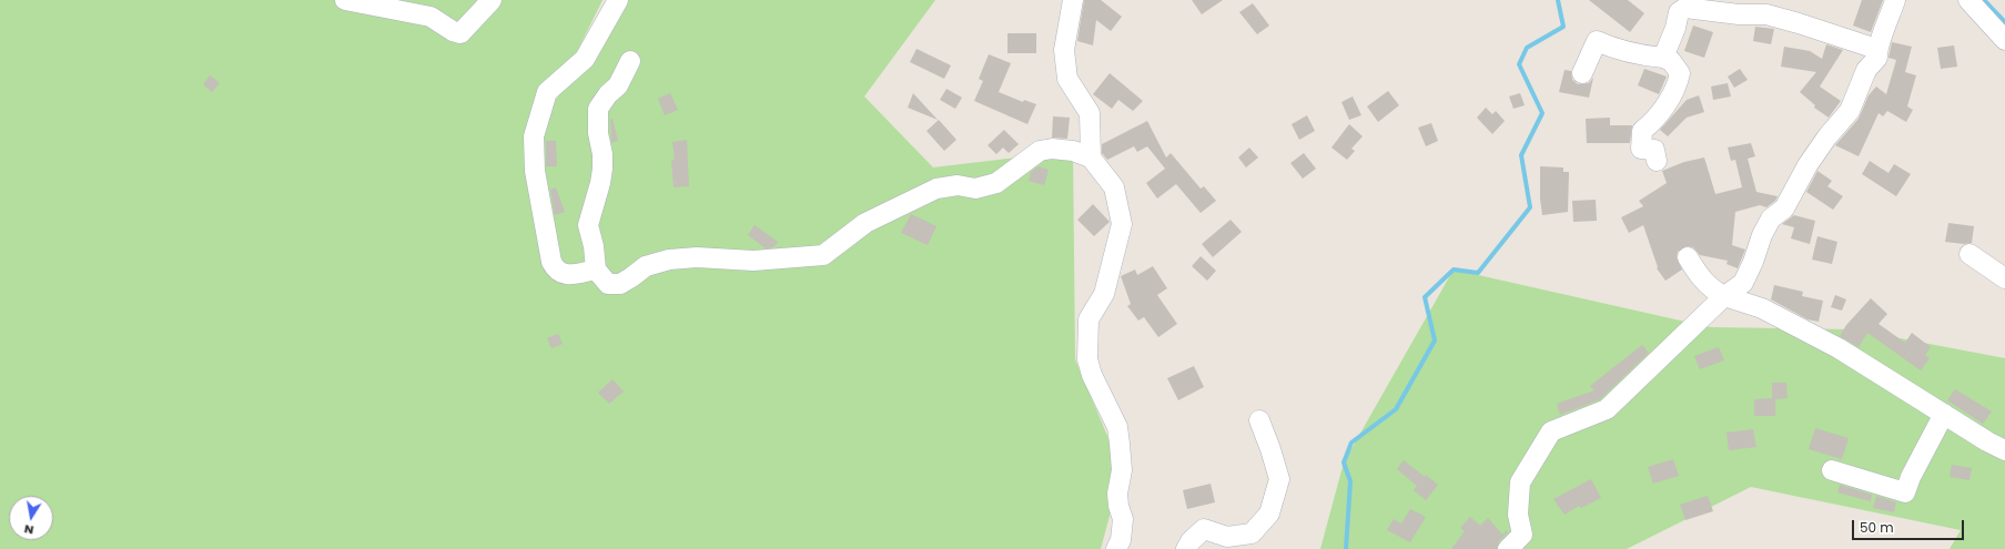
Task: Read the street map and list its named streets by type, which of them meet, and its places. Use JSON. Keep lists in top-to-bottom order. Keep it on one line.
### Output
{"scale_bar":"50 m","north":"bottom"}
